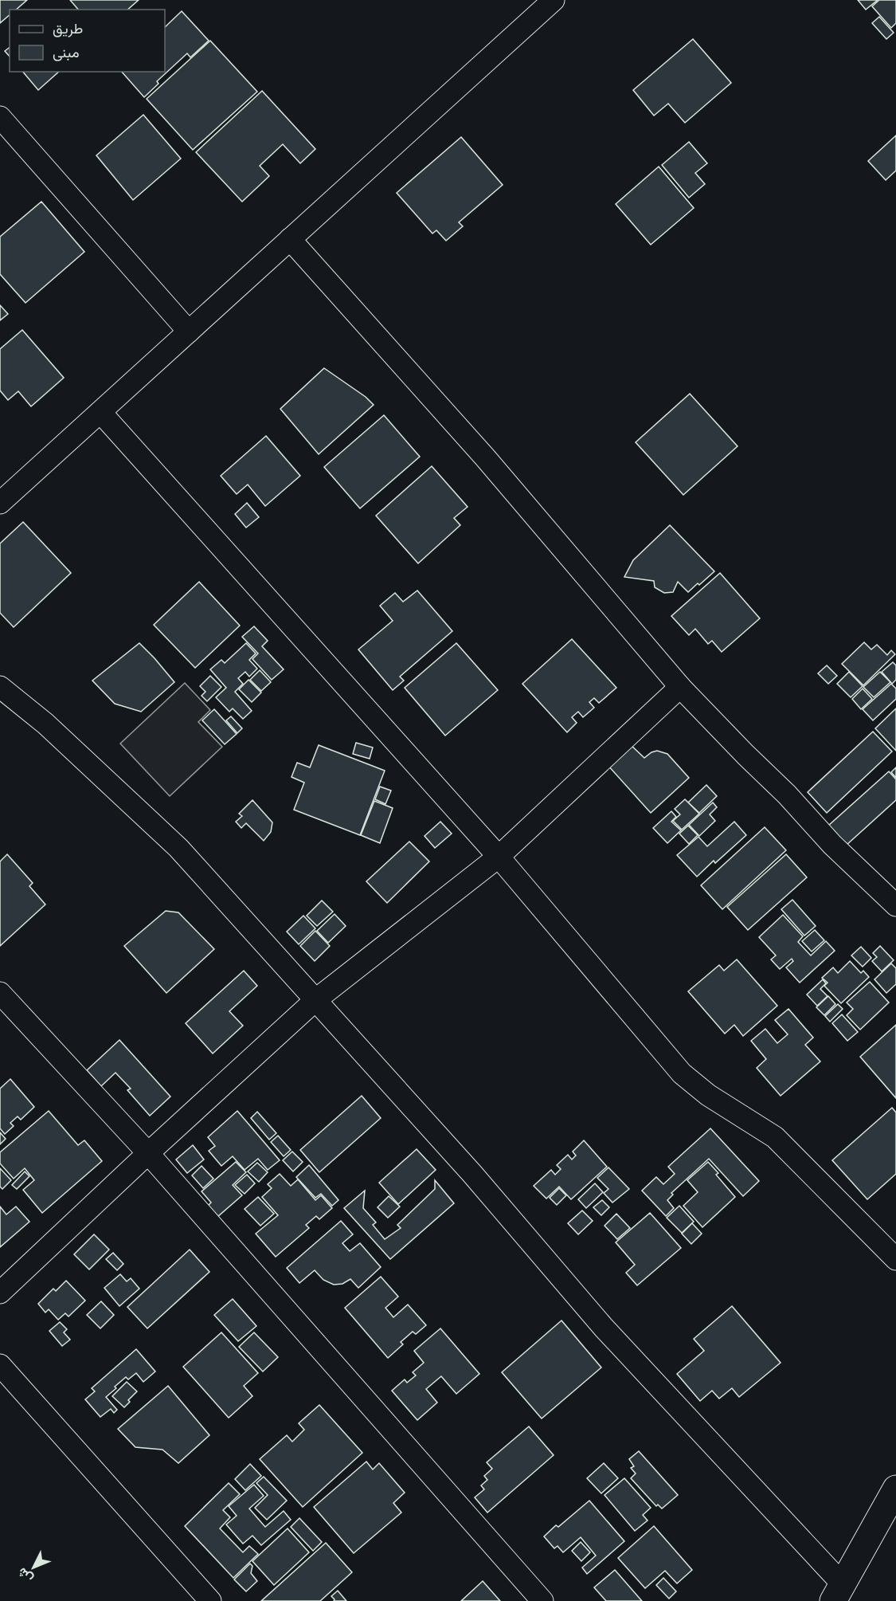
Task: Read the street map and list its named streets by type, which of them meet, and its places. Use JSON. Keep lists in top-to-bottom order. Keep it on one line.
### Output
{"legend":["طريق","مبنى"],"north":"bottom left"}
